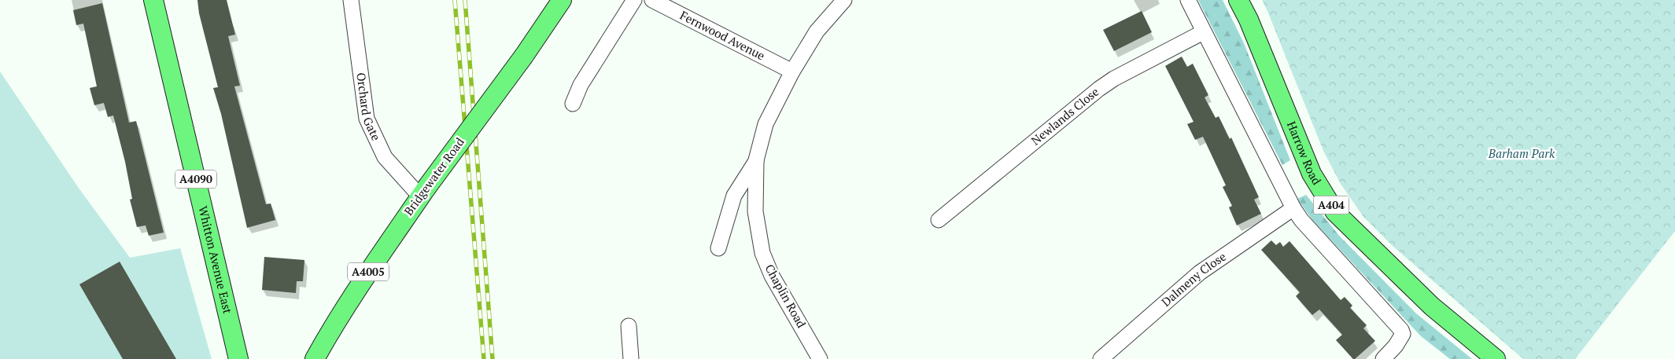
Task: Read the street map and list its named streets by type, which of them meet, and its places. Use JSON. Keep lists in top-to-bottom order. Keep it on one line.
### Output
{"streets":{"main road":["Harrow Road","Bridgewater Road","A4090","A404","Whitton Avenue East","A4005"],"street":["Fernwood Avenue","Orchard Gate","Newlands Close","Dalmeny Close","Chaplin Road"]},"crossings":[["Fernwood Avenue","Chaplin Road"],["Orchard Gate","Bridgewater Road"]],"parks":["Barham Park"]}
